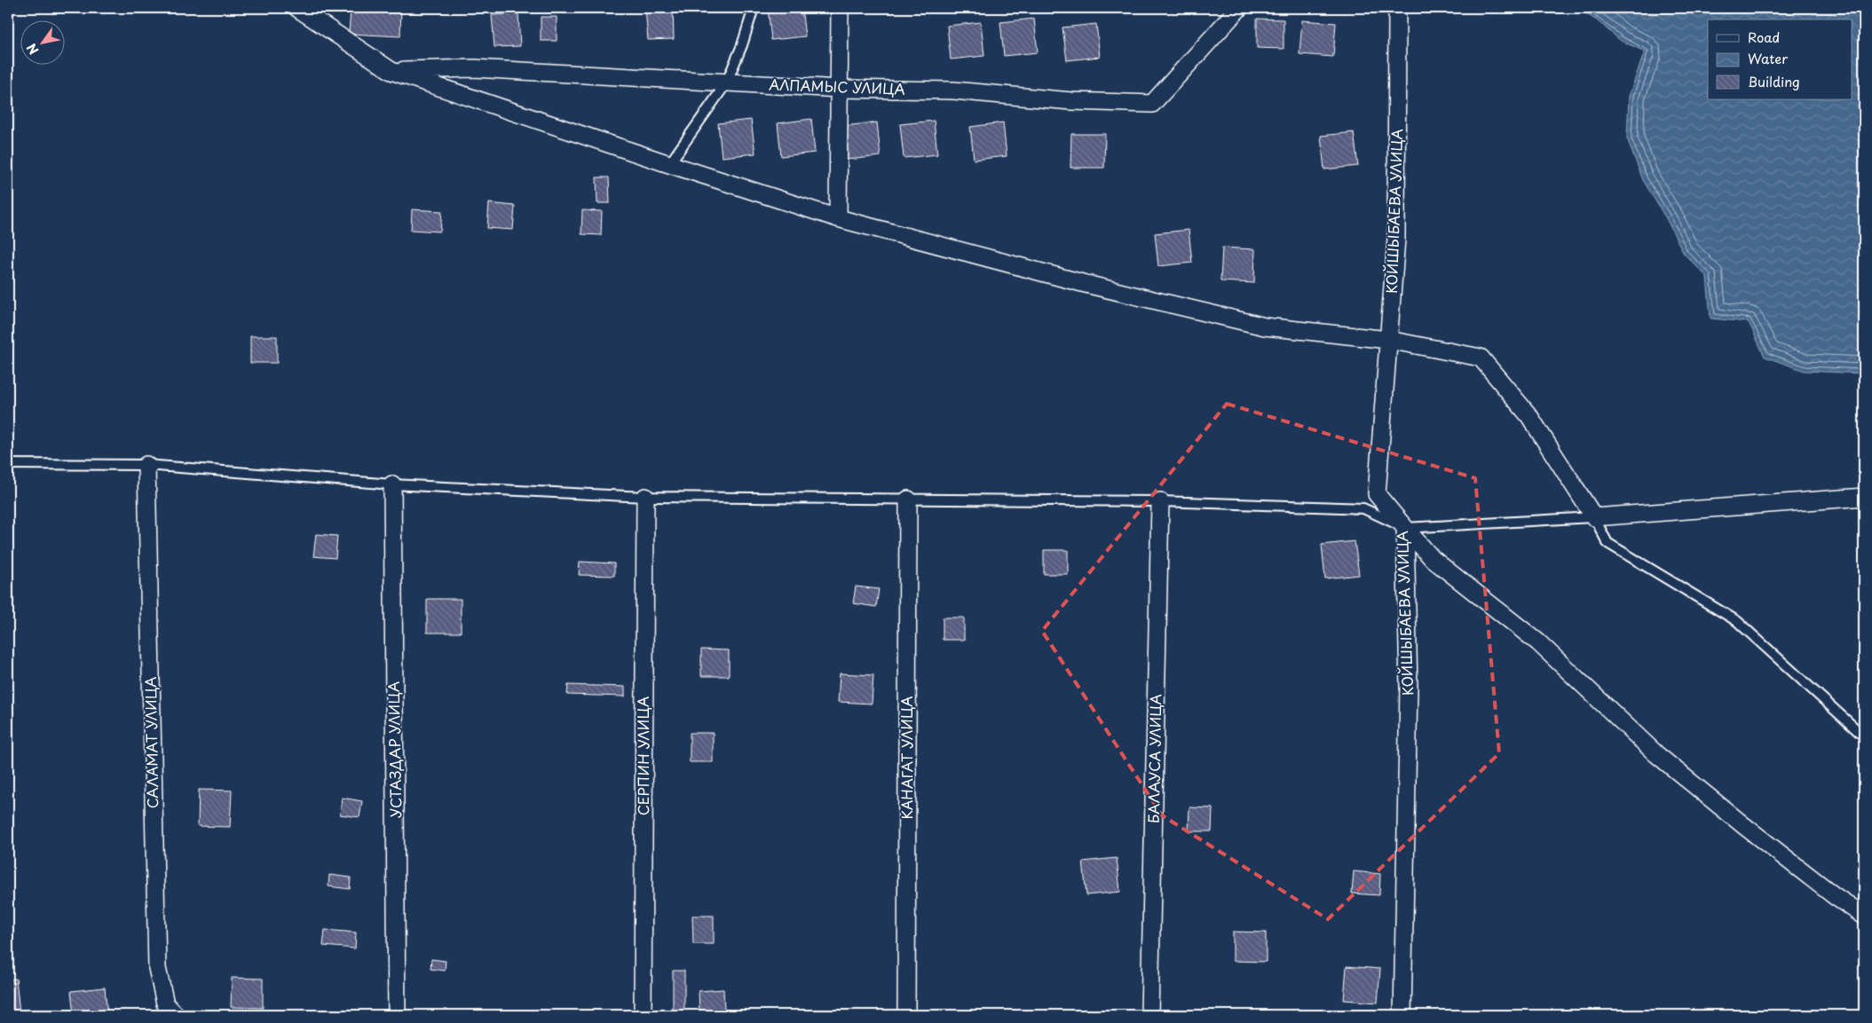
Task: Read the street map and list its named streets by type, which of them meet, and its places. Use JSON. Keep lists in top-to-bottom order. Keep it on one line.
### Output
{"streets":{"street":["АЛПАМЫС УЛИЦА","КОЙШЫБАЕВА УЛИЦА","САЛАМАТ УЛИЦА","УСТАЗДАР УЛИЦА","СЕРПИН УЛИЦА","КАНАГАТ УЛИЦА","БАЛАУСА УЛИЦА"]},"legend":["Road","Water","Building"],"north":"bottom left"}
